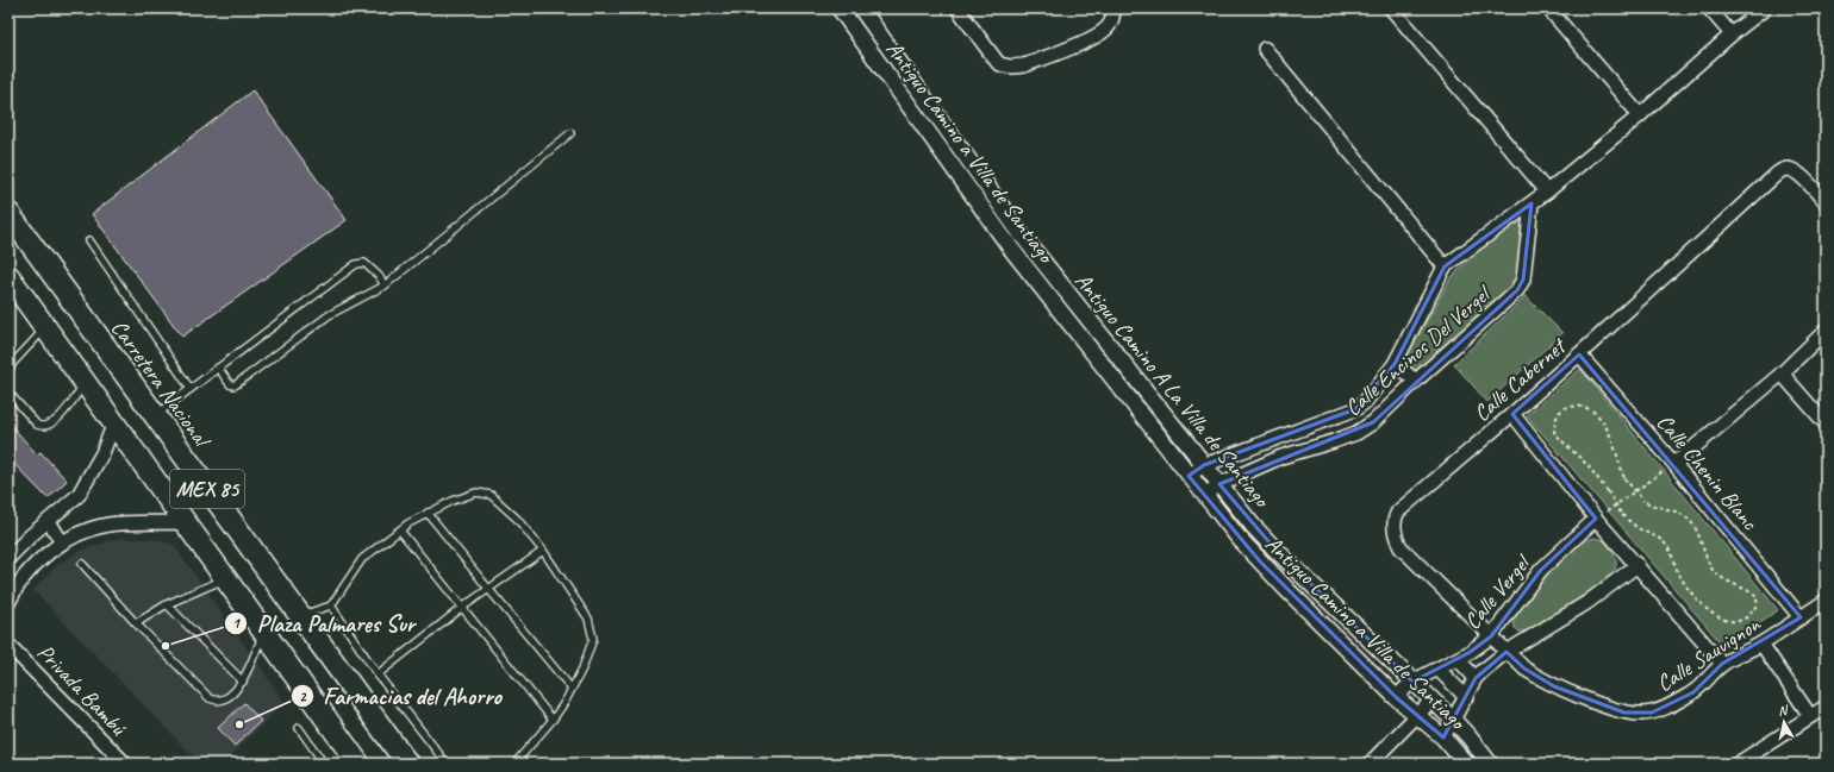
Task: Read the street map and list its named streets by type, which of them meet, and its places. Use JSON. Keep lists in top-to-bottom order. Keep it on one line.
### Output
{"streets":{"highway":["Carretera Nacional","MEX 85"],"street":["Antiguo Camino a Villa de Santiago","Calle Encinos Del Vergel","Calle Cabernet","Antiguo Camino A La Villa de Santiago","Calle Chenin Blanc","Calle Vergel","Calle Sauvignon","Privada Bambú"]},"crossings":[["Antiguo Camino a Villa de Santiago","Calle Encinos Del Vergel"],["Antiguo Camino a Villa de Santiago","Calle Vergel"],["Calle Encinos Del Vergel","Antiguo Camino A La Villa de Santiago"],["Calle Cabernet","Calle Chenin Blanc"],["Calle Cabernet","Calle Vergel"],["Calle Cabernet","Calle Sauvignon"],["Antiguo Camino A La Villa de Santiago","Calle Vergel"],["Calle Chenin Blanc","Calle Sauvignon"],["Calle Vergel","Calle Sauvignon"]],"places":["Plaza Palmares Sur","Farmacias del Ahorro"],"north":"top"}
